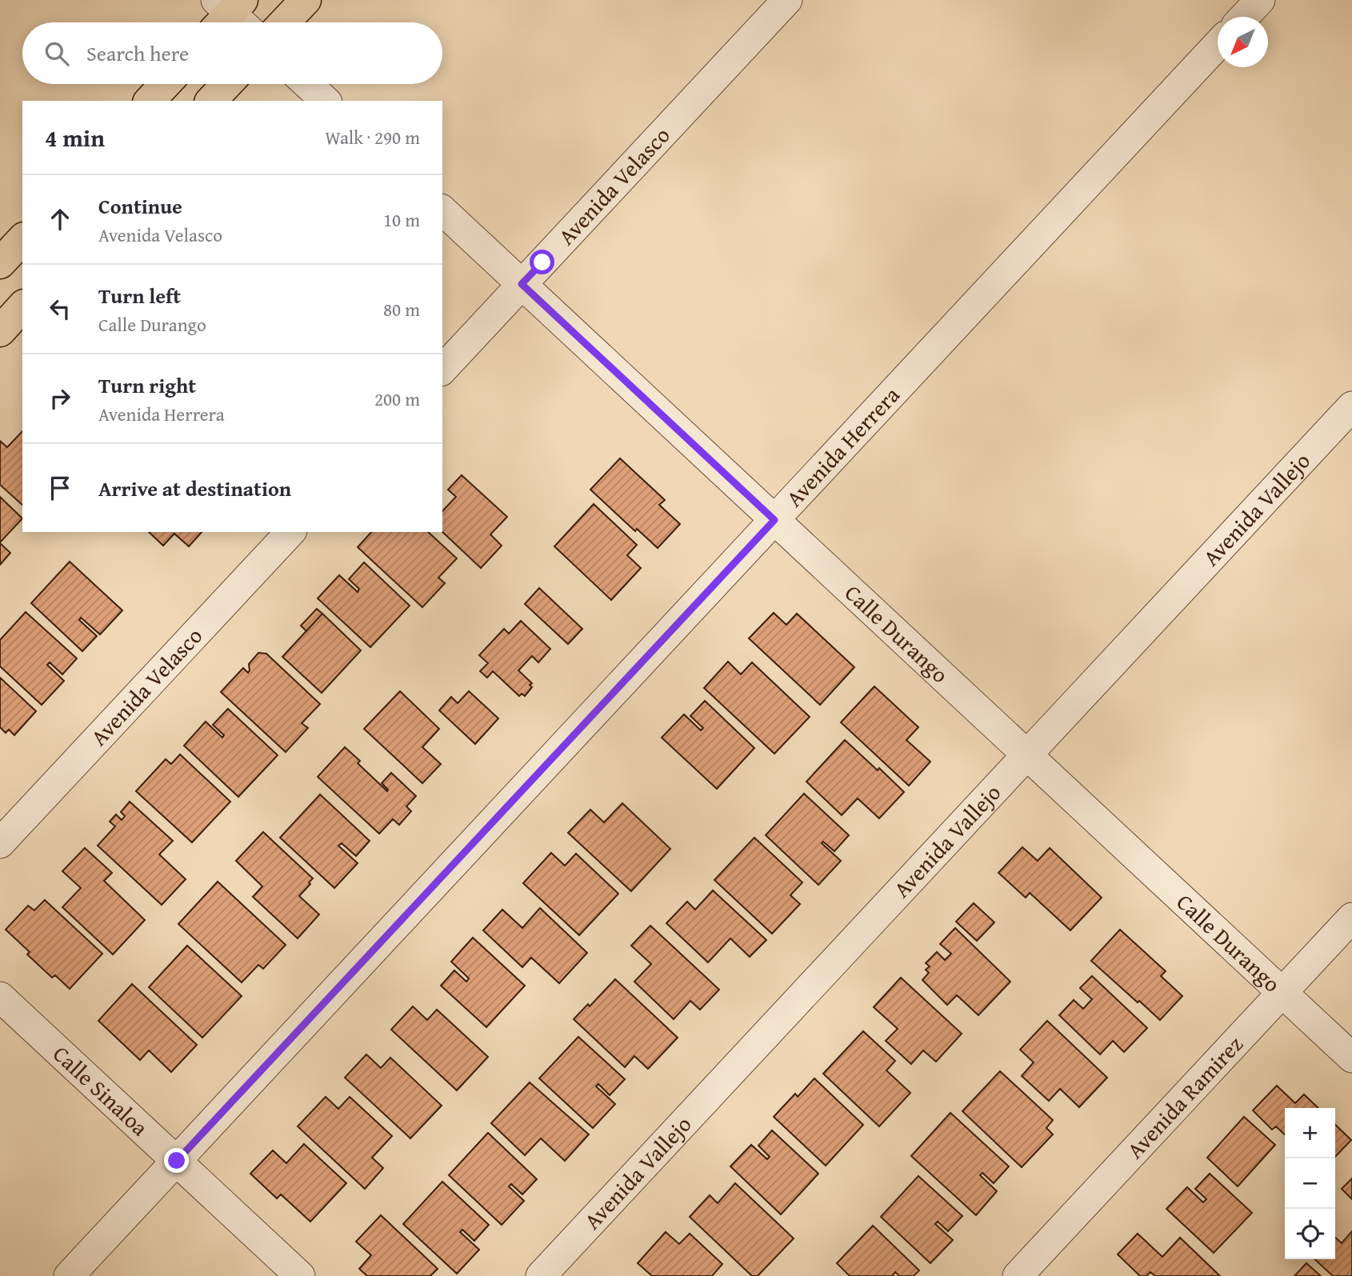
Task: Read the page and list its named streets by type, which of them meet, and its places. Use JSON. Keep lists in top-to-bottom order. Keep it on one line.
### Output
{"streets":{"street":["Avenida Velasco","Avenida Herrera","Avenida Vallejo","Calle Durango","Calle Sinaloa","Avenida Ramirez"]},"crossings":[["Avenida Velasco","Calle Durango"],["Avenida Herrera","Calle Durango"],["Avenida Herrera","Calle Sinaloa"],["Avenida Vallejo","Calle Durango"],["Calle Durango","Avenida Ramirez"]],"north":"bottom left","page":{"search":"Search here","heading":["4 min","Walk · 290 m"],"list":[["Continue","Avenida Velasco","10 m"],["Turn left","Calle Durango","80 m"],["Turn right","Avenida Herrera","200 m"],"Arrive at destination"],"map_buttons":["+","−"]}}
